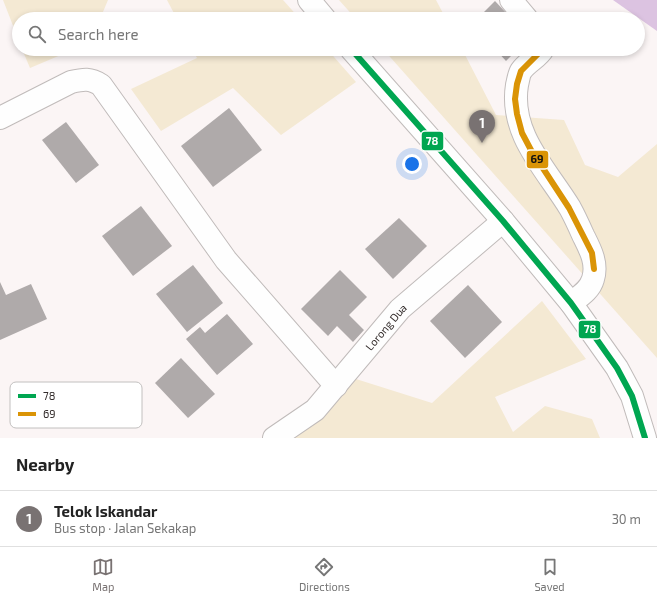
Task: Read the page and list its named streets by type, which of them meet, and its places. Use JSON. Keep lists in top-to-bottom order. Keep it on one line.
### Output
{"streets":{"street":["Lorong Dua"]},"lines":["transit line 78","transit line 69"],"legend":["78","69"],"page":{"search":"Search here","pins":"1","heading":"Nearby","list":[{"mark":"1","name":"Telok Iskandar","note":"Bus stop · Jalan Sekakap","value":"30 m"}],"nav":["Map","Directions","Saved"]}}
